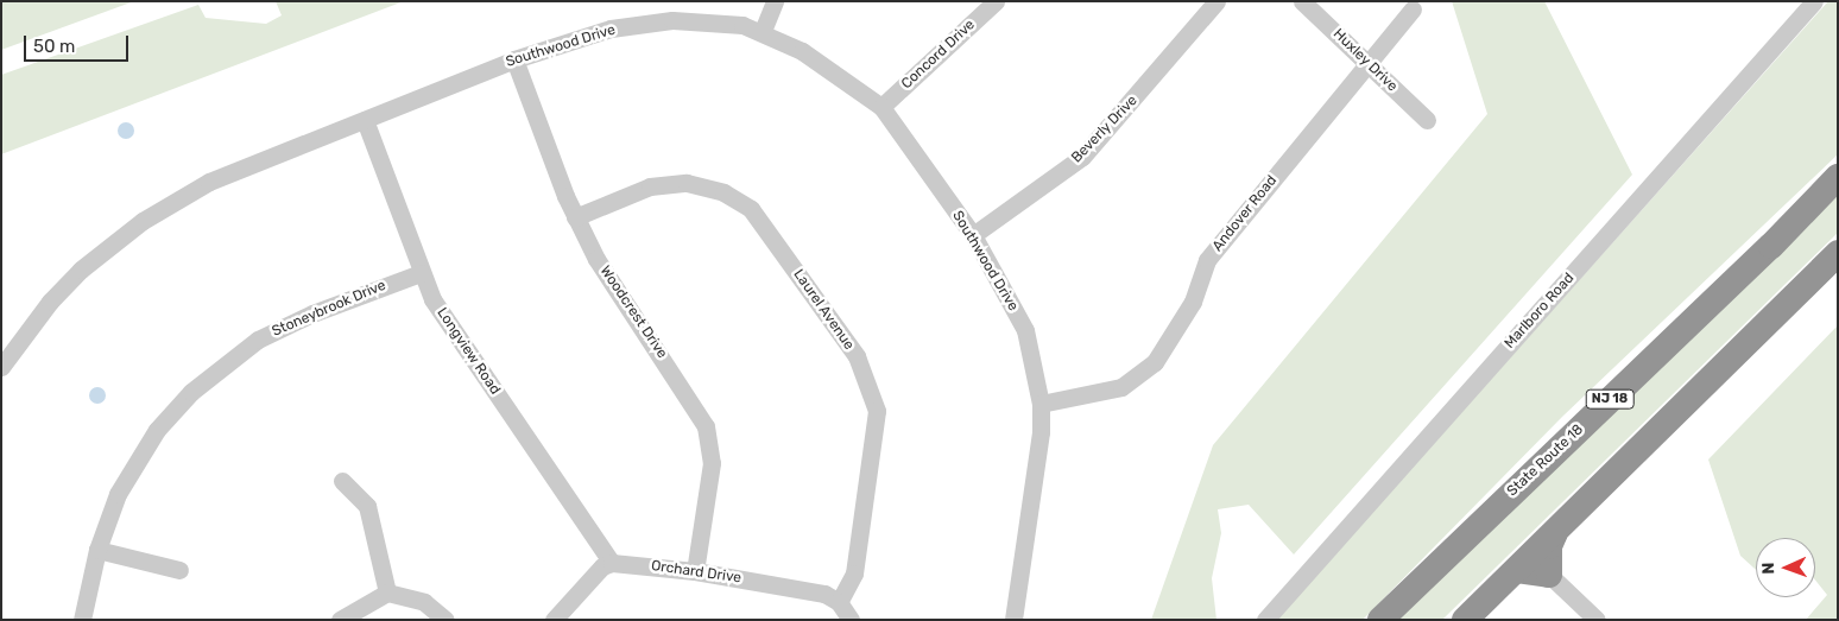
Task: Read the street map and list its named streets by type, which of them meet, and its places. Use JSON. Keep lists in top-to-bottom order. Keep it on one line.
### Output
{"streets":{"highway":["NJ 18","State Route 18"],"street":["Southwood Drive","Concord Drive","Huxley Drive","Beverly Drive","Andover Road","Stoneybrook Drive","Laurel Avenue","Marlboro Road","Woodcrest Drive","Longview Road","Orchard Drive"]},"crossings":[["Southwood Drive","Concord Drive"],["Southwood Drive","Beverly Drive"],["Southwood Drive","Andover Road"],["Southwood Drive","Woodcrest Drive"],["Southwood Drive","Longview Road"],["Huxley Drive","Andover Road"],["Stoneybrook Drive","Longview Road"],["Laurel Avenue","Woodcrest Drive"],["Laurel Avenue","Orchard Drive"],["Woodcrest Drive","Orchard Drive"],["Longview Road","Orchard Drive"]],"scale_bar":"50 m","north":"left"}
